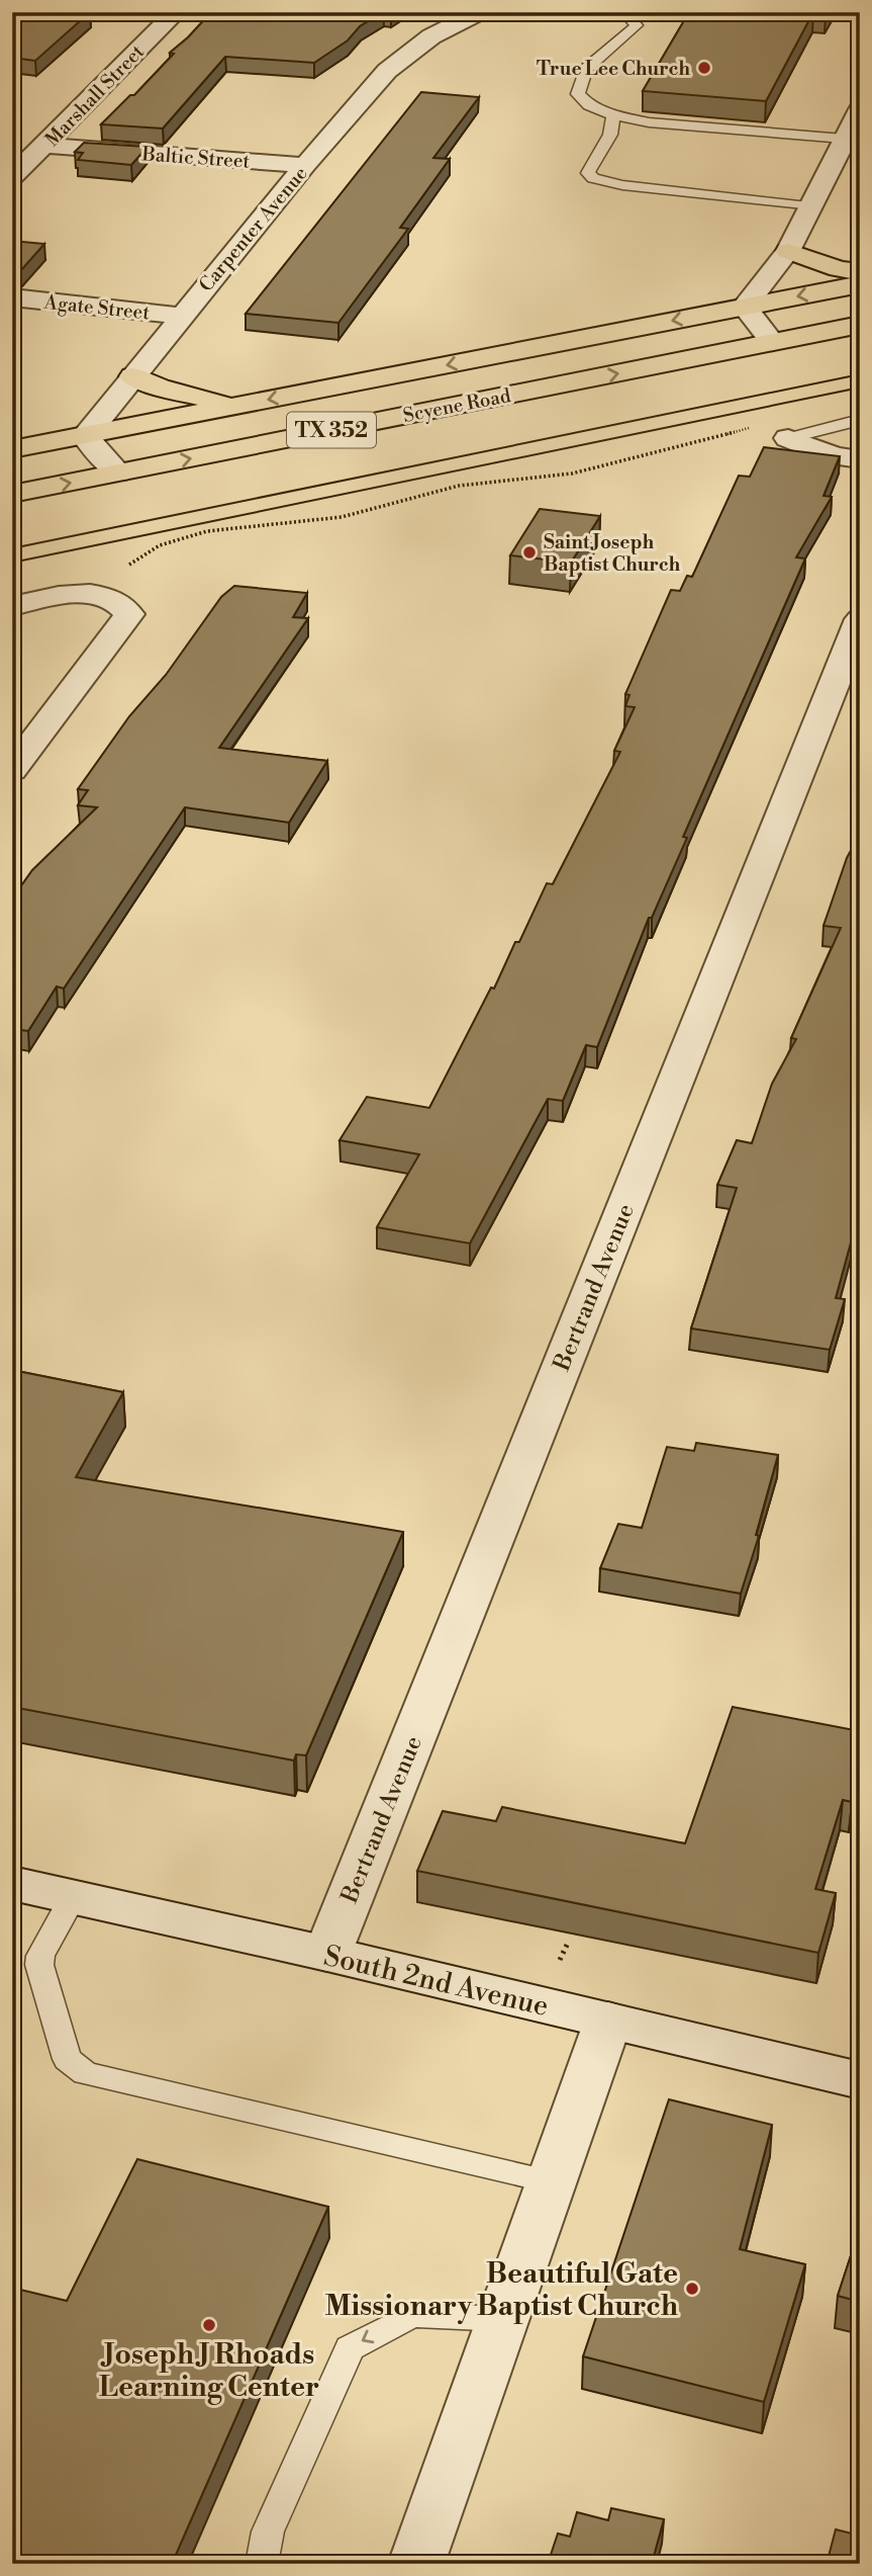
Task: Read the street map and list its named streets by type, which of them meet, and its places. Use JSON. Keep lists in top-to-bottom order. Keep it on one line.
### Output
{"streets":{"main road":["Scyene Road","TX 352"],"street":["Marshall Street","Baltic Street","Carpenter Avenue","Agate Street","Bertrand Avenue","South 2nd Avenue"]},"crossings":[["Marshall Street","Baltic Street"],["Baltic Street","Carpenter Avenue"],["Carpenter Avenue","Agate Street"],["Carpenter Avenue","Scyene Road"],["Bertrand Avenue","South 2nd Avenue"]],"places":["True Lee Church","Saint Joseph Baptist Church","Beautiful Gate Missionary Baptist Church","Joseph J Rhoads Learning Center"]}
